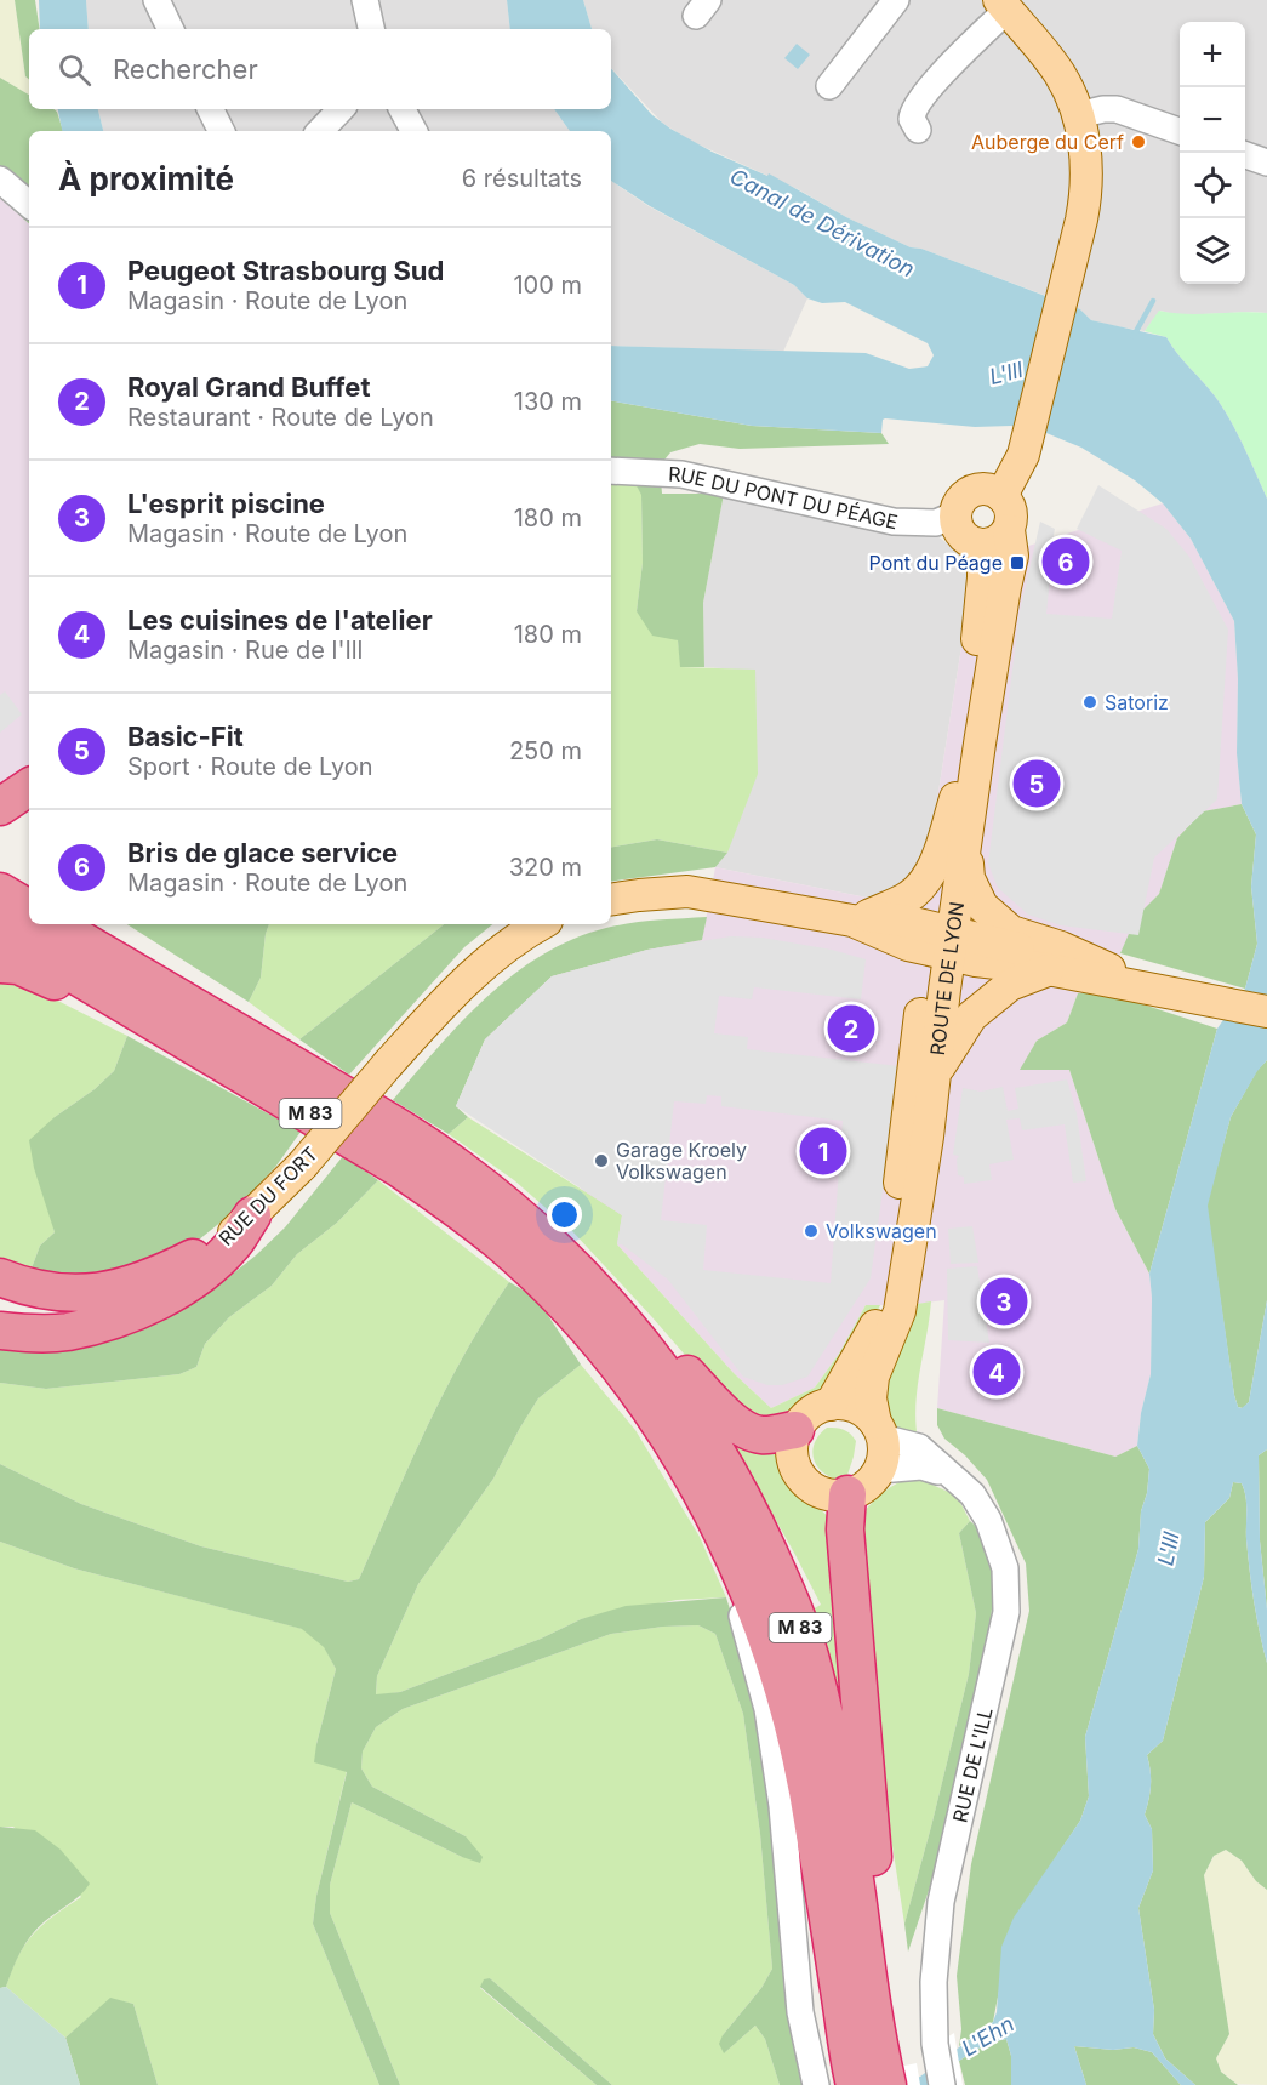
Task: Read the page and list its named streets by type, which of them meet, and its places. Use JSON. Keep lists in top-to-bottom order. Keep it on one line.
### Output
{"streets":{"highway":["M 83"],"main road":["ROUTE DE LYON","RUE DU FORT"],"street":["RUE DU PONT DU PÉAGE","RUE DE L'ILL"]},"crossings":[["RUE DU PONT DU PÉAGE","ROUTE DE LYON"],["ROUTE DE LYON","RUE DE L'ILL"]],"water":["Canal de Dérivation","L'Ill","L'Ehn"],"places":{"other":["Auberge du Cerf","Satoriz","Garage Kroely Volkswagen","Volkswagen"],"transit":["Pont du Péage"]},"page":{"map_buttons":["+","−"],"search":"Rechercher","heading":["À proximité","6 résultats"],"list":[{"mark":"1","name":"Peugeot Strasbourg Sud","note":"Magasin · Route de Lyon","value":"100 m"},{"mark":"2","name":"Royal Grand Buffet","note":"Restaurant · Route de Lyon","value":"130 m"},{"mark":"3","name":"L'esprit piscine","note":"Magasin · Route de Lyon","value":"180 m"},{"mark":"4","name":"Les cuisines de l'atelier","note":"Magasin · Rue de l'Ill","value":"180 m"},{"mark":"5","name":"Basic-Fit","note":"Sport · Route de Lyon","value":"250 m"},{"mark":"6","name":"Bris de glace service","note":"Magasin · Route de Lyon","value":"320 m"}],"pins":["6","5","2","1","3","4"]}}
